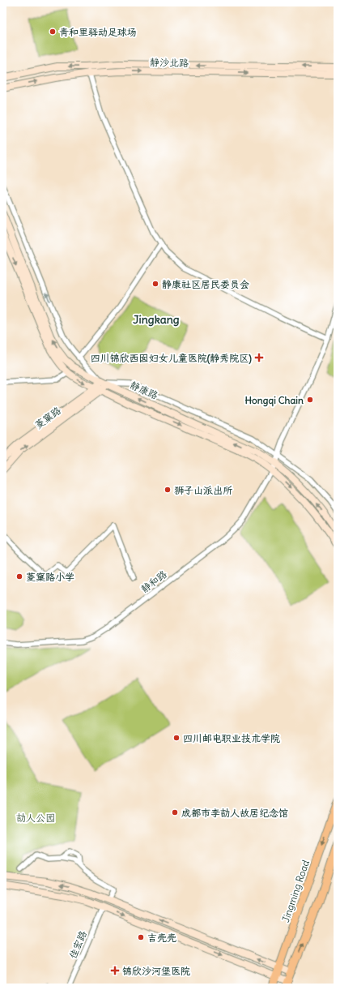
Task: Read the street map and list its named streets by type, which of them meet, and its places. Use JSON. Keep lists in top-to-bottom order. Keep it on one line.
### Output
{"streets":{"main road":["Jingming Road"],"street":["静沙北路","静康路","菱窠路","静和路","佳宏路"]},"crossings":[["静康路","菱窠路"],["静康路","静和路"]],"districts":["Jingkang"],"parks":["劼人公园"],"places":{"other":["青和里驿动足球场","静康社区居民委员会","Hongqi Chain","狮子山派出所","菱窠路小学","四川邮电职业技术学院","成都市李劼人故居纪念馆","吉壳壳"],"health":["四川锦欣西囡妇女儿童医院(静秀院区)","锦欣沙河堡医院"]}}
